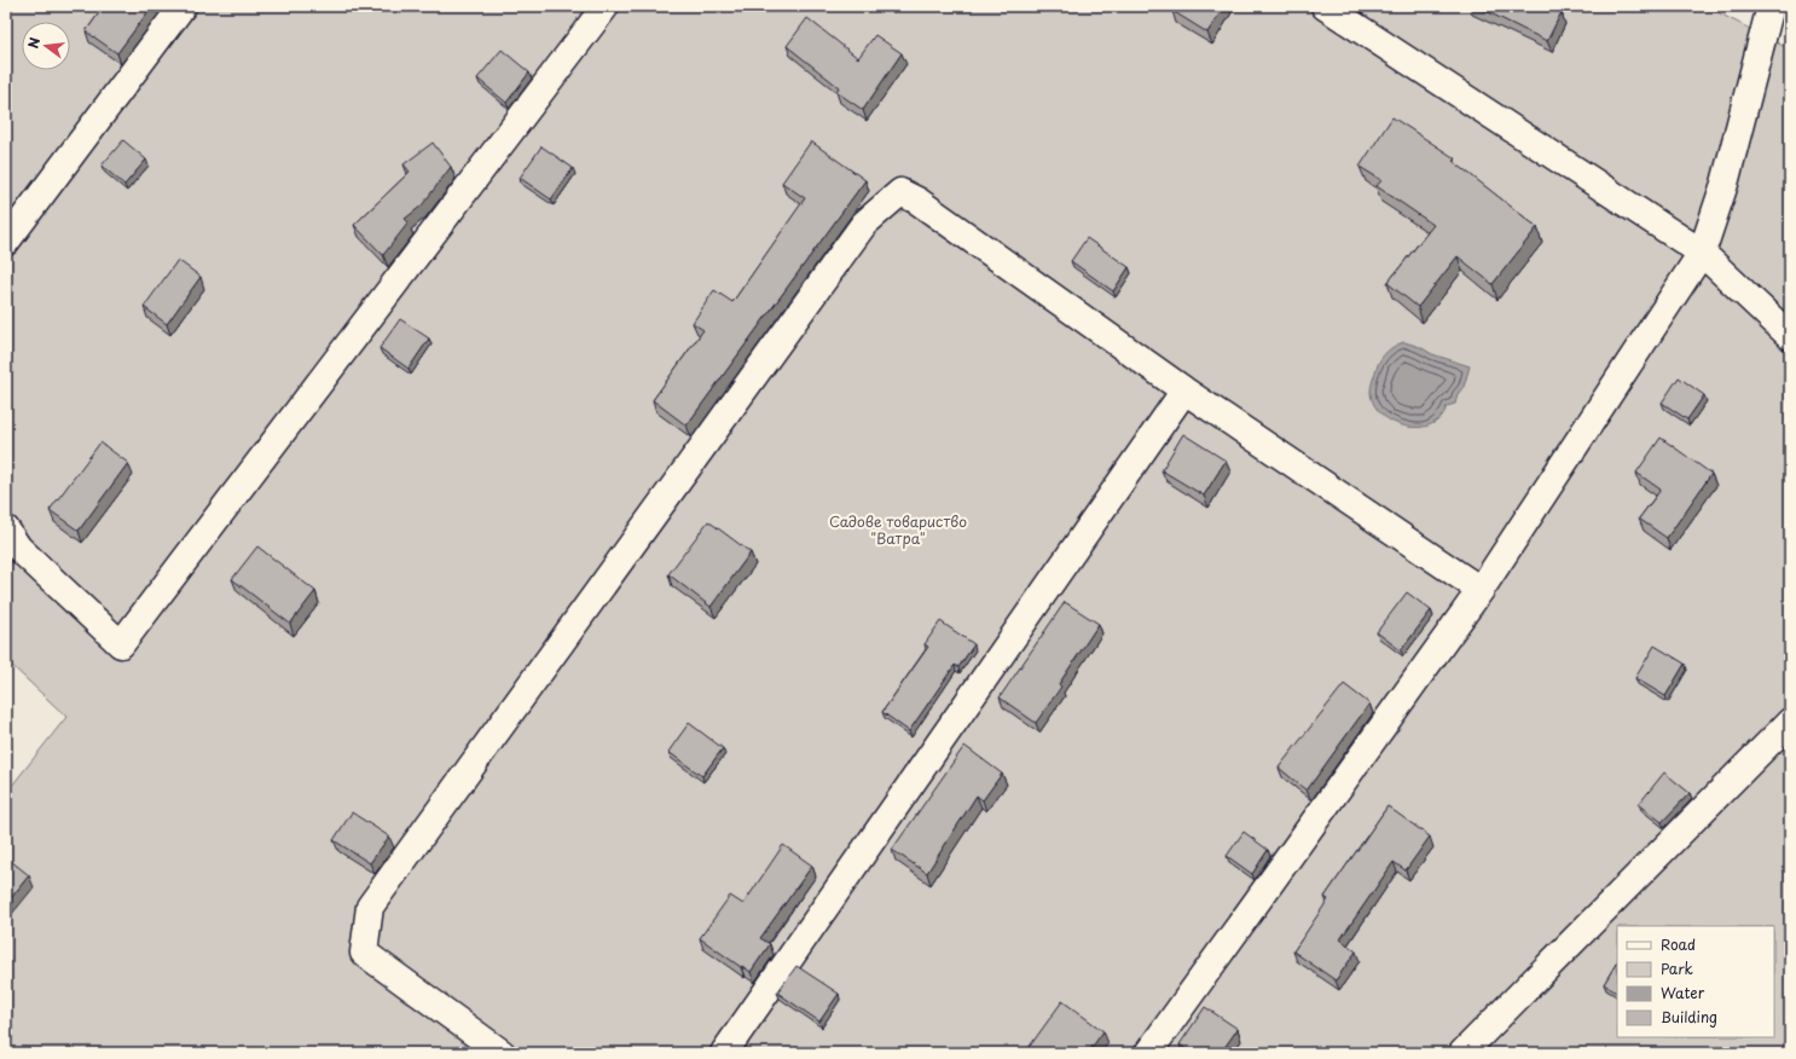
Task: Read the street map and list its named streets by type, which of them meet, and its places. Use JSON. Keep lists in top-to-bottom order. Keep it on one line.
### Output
{"parks":["Садове товариство \"Ватра\""],"legend":["Road","Park","Water","Building"],"north":"left"}
